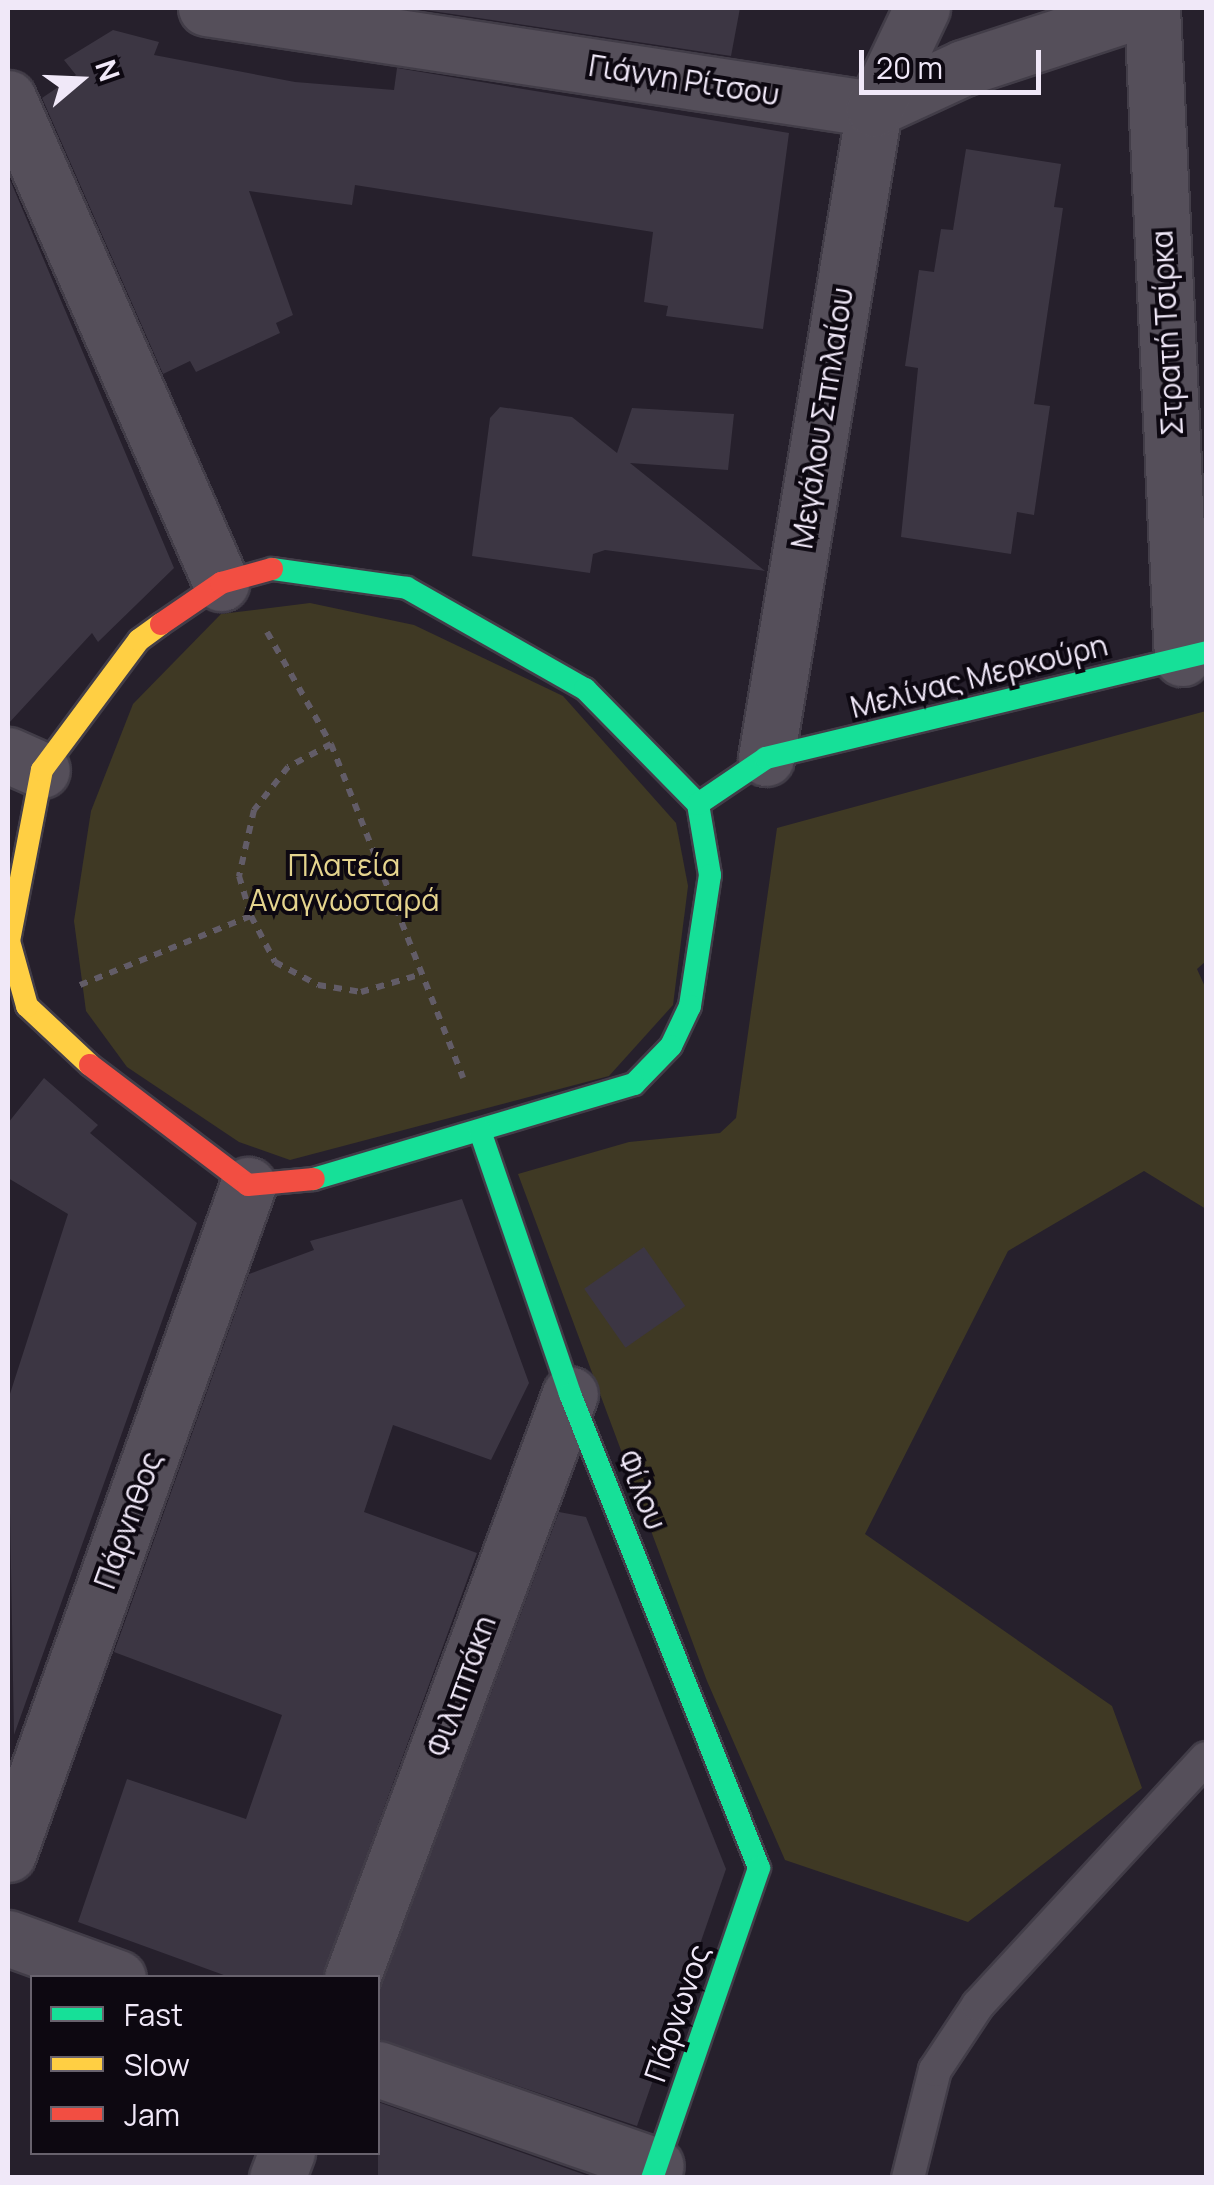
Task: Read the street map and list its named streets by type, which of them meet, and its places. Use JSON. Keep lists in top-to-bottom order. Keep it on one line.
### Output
{"streets":{"street":["Γιάννη Ρίτσου","Στρατή Τσίρκα","Μεγάλου Σπηλαίου","Μελίνας Μερκούρη","Φίλου","Πάρνηθος","Φιλιππάκη","Πάρνωνος"]},"crossings":[["Γιάννη Ρίτσου","Μεγάλου Σπηλαίου"],["Στρατή Τσίρκα","Μελίνας Μερκούρη"],["Μεγάλου Σπηλαίου","Μελίνας Μερκούρη"],["Φίλου","Φιλιππάκη"],["Φίλου","Πάρνωνος"]],"parks":["Πλατεία Αναγνωσταρά"],"legend":["Fast","Slow","Jam"],"scale_bar":"20 m","north":"right"}
